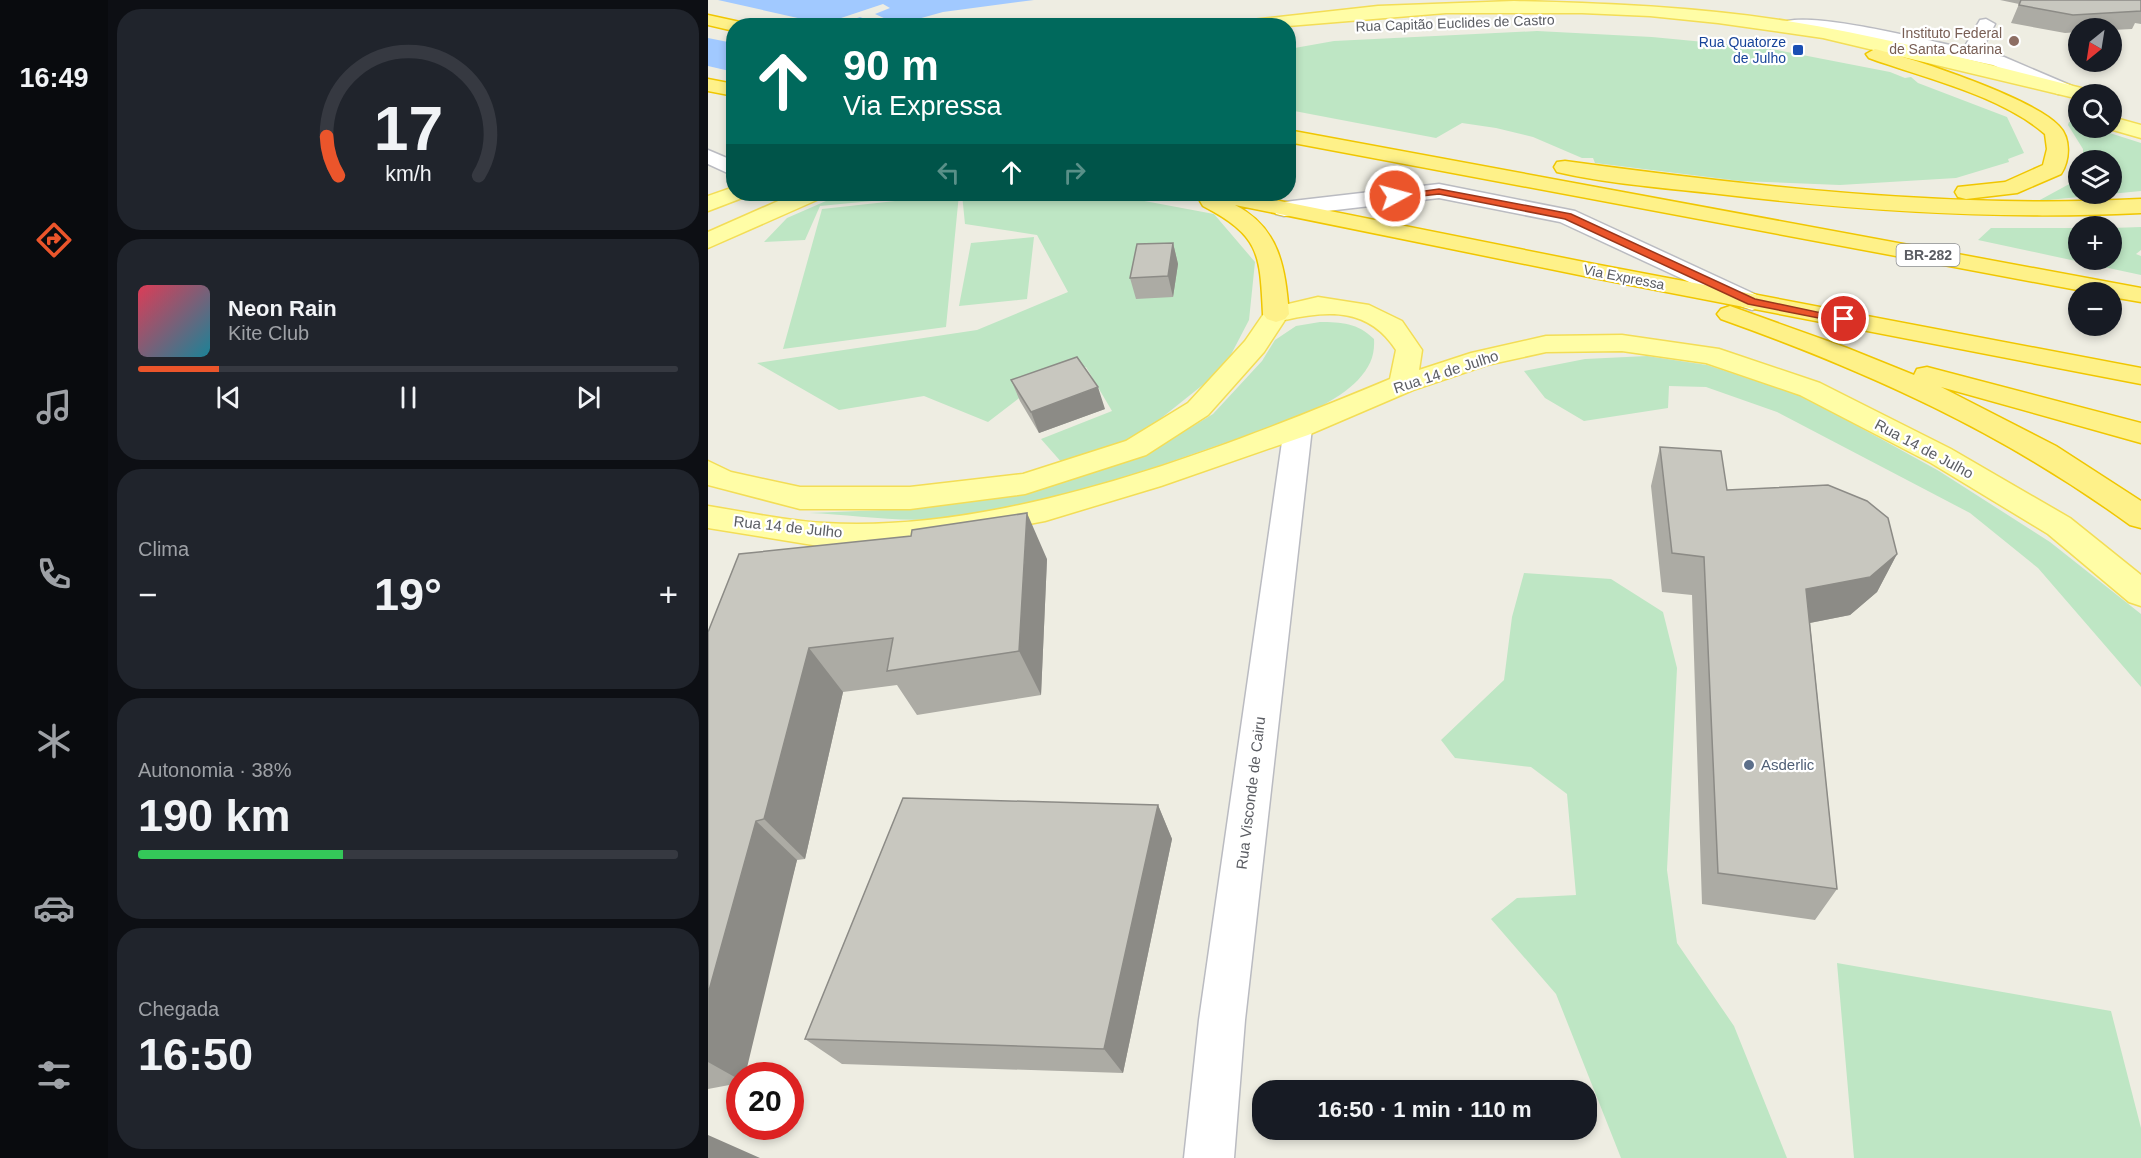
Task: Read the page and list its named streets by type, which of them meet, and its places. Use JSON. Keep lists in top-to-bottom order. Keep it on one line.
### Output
{"streets":{"highway":["BR-282","Via Expressa"],"main road":["Rua Capitão Euclides de Castro","Rua 14 de Julho"],"street":["Rua Visconde de Cairu"]},"crossings":[["Rua 14 de Julho","Rua Visconde de Cairu"]],"places":{"other":["Instituto Federal de Santa Catarina","Asderlic"],"transit":["Rua Quatorze de Julho"]},"north":"bottom left","page":{"tabs":"16:49","map_buttons":["+","−"],"turn":["90 m","Via Expressa"],"song":["Neon Rain","Kite Club"],"tile":["Clima",["Autonomia · 38%","190 km"],["Chegada","16:50"]],"heat":["−","19°","+"],"limit":"20","trip":"16:50 · 1 min · 110 m","gauge":["17","km/h"]}}
